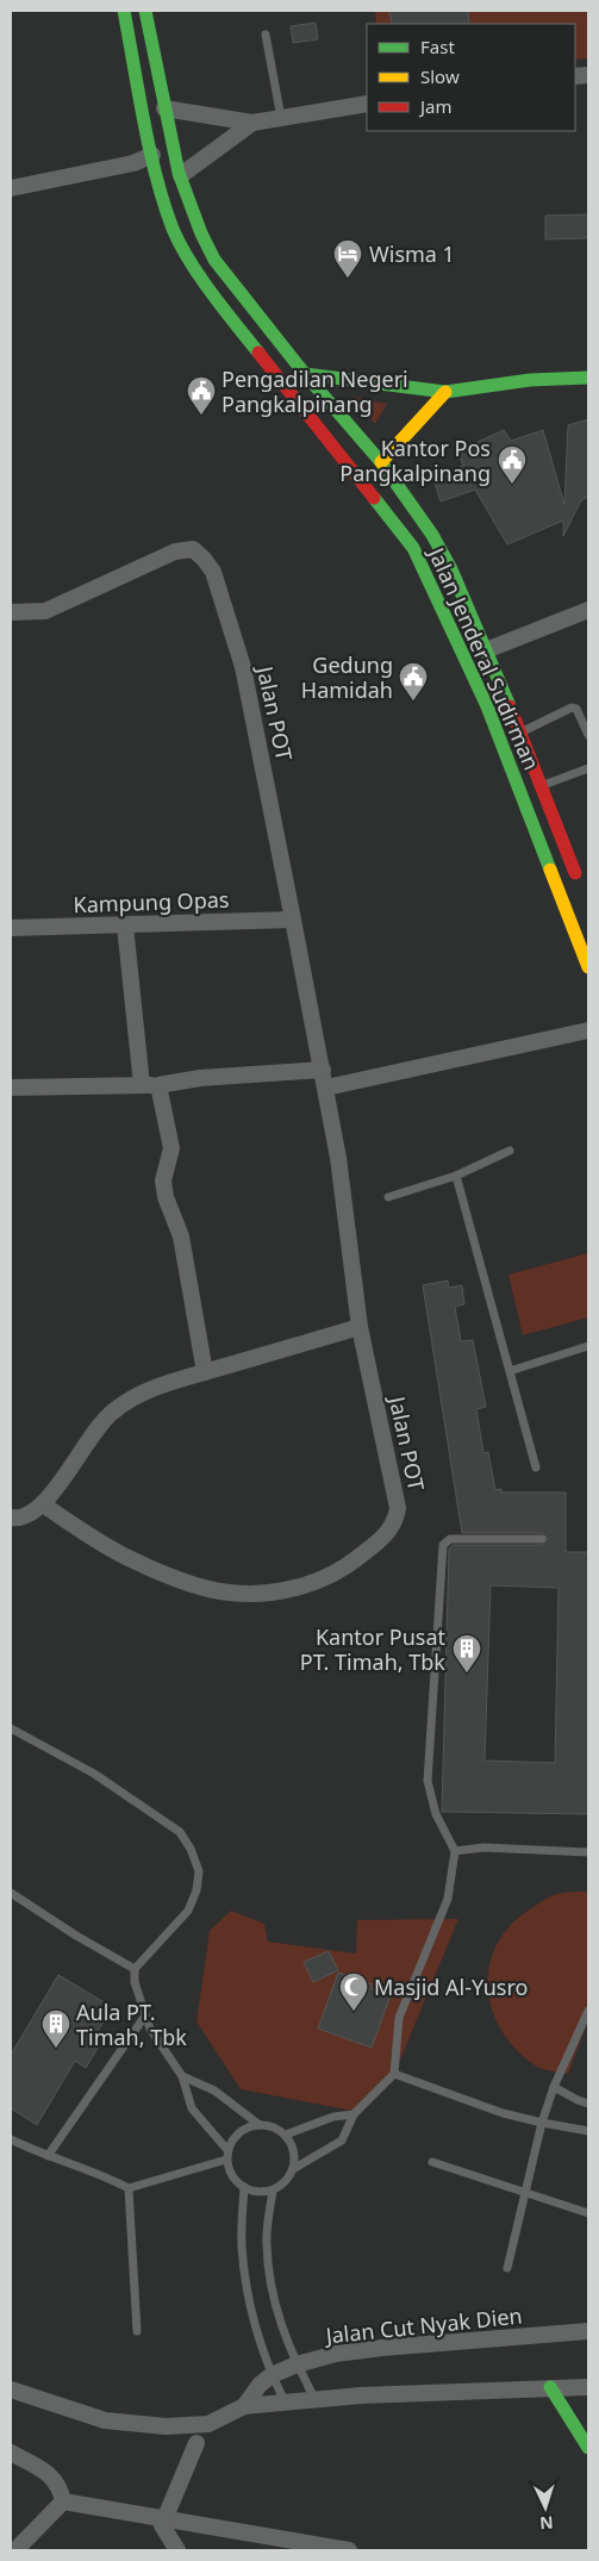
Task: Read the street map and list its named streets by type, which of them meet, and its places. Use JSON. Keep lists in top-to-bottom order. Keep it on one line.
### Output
{"streets":{"main road":["Jalan Jenderal Sudirman"],"street":["Jalan POT","Kampung Opas","Jalan Cut Nyak Dien"]},"crossings":[["Jalan POT","Kampung Opas"]],"places":{"hotel":["Wisma 1"],"public building":["Pengadilan Negeri Pangkalpinang","Kantor Pos Pangkalpinang","Gedung Hamidah"],"building":["Kantor Pusat PT. Timah, Tbk","Aula PT. Timah, Tbk"],"mosque":["Masjid Al-Yusro"]},"legend":["Fast","Slow","Jam"],"north":"bottom"}
